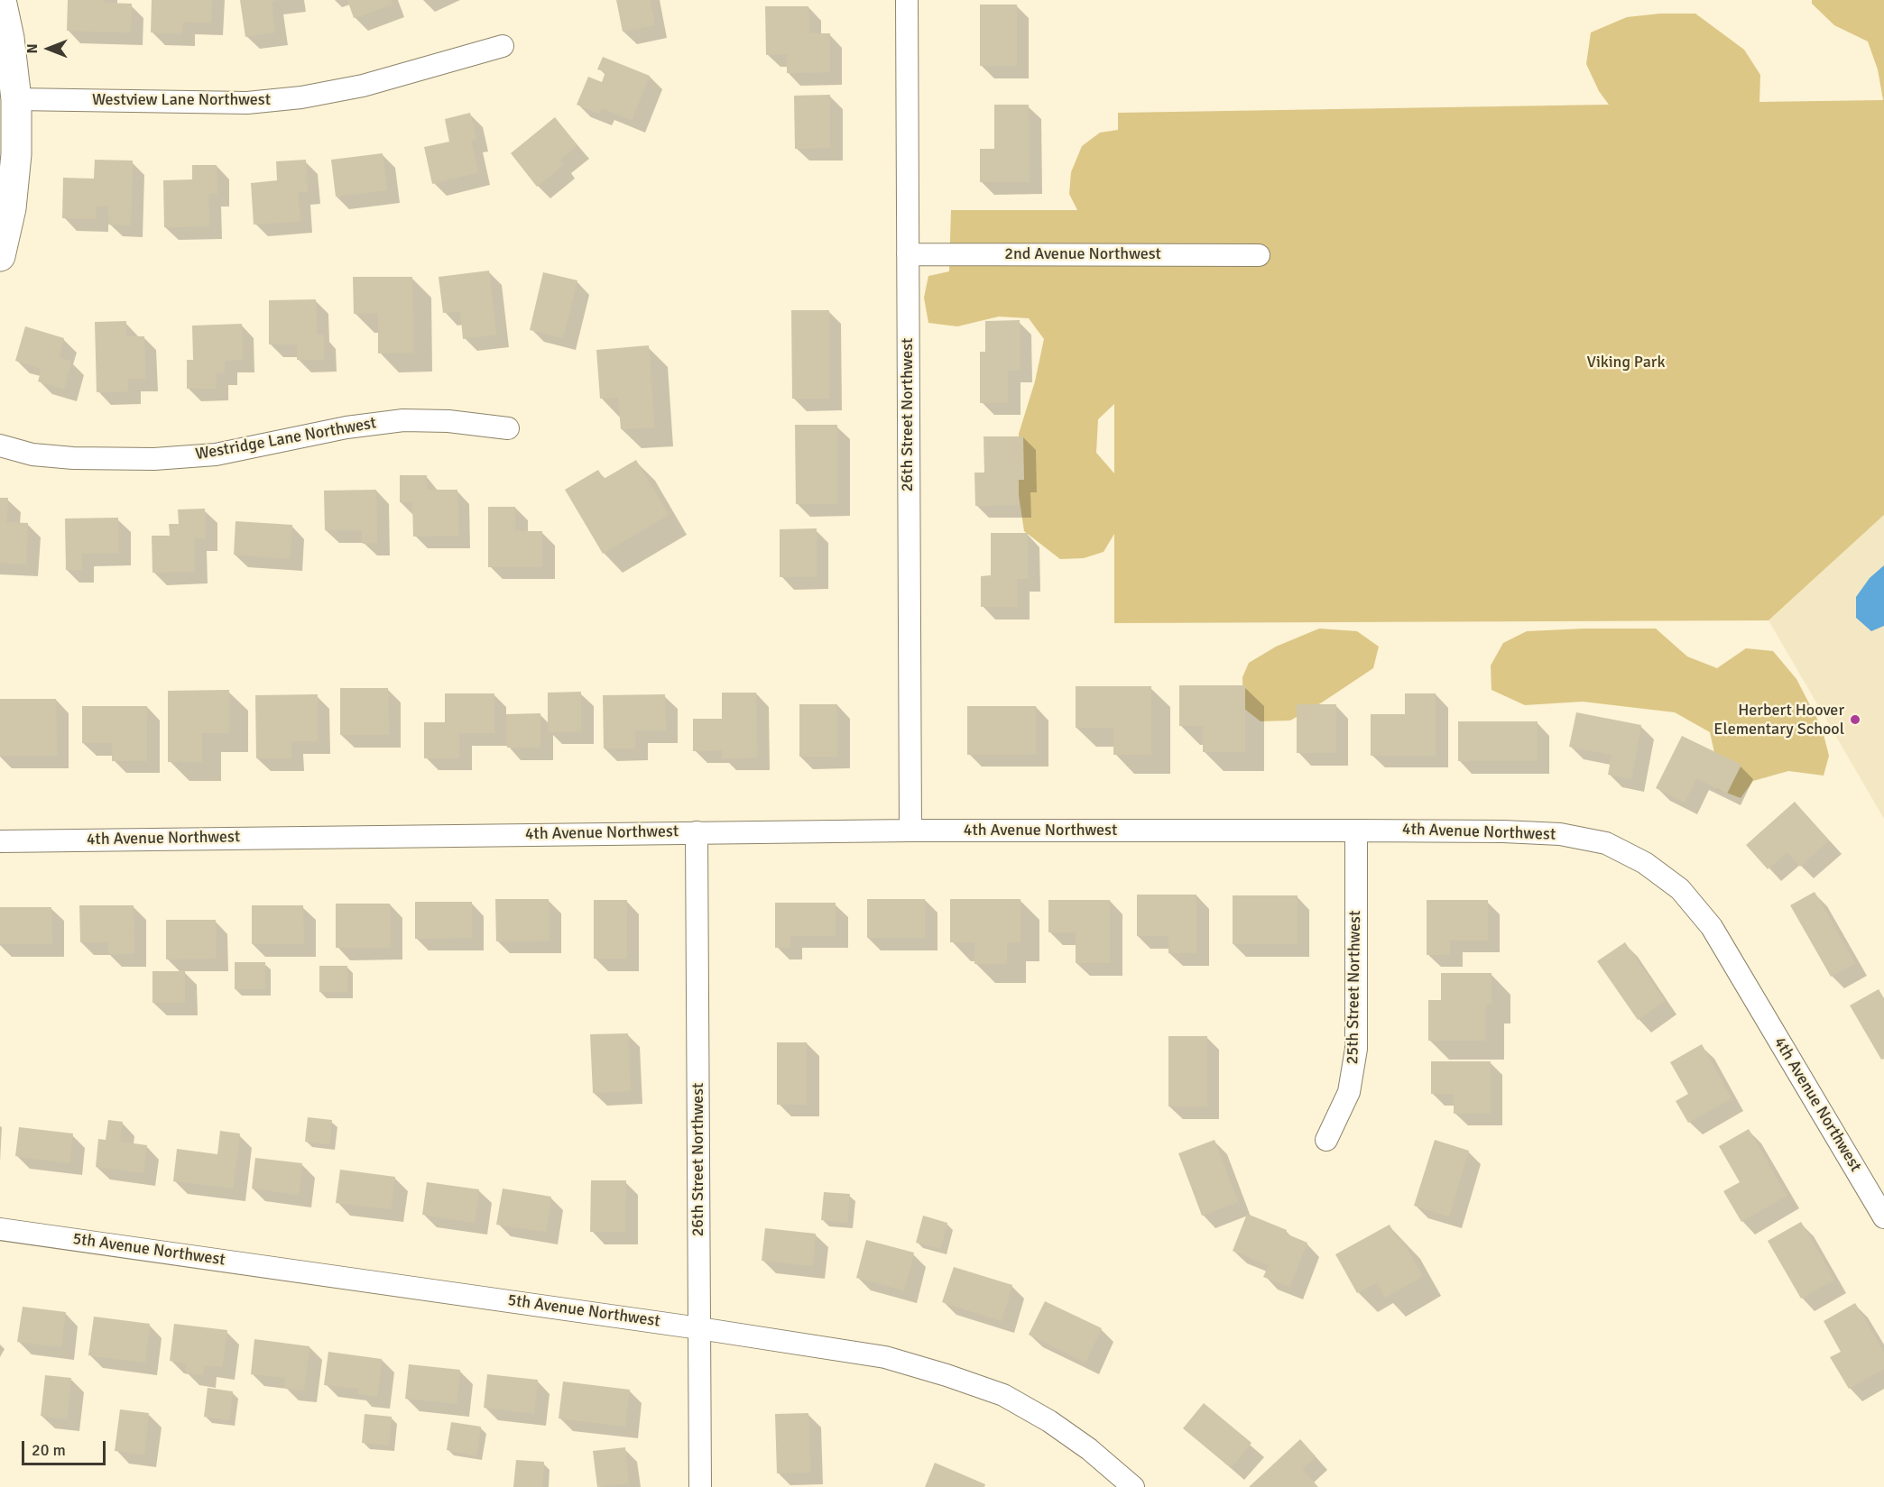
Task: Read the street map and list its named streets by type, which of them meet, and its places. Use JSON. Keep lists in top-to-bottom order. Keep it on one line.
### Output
{"streets":{"street":["Westview Lane Northwest","2nd Avenue Northwest","26th Street Northwest","Westridge Lane Northwest","4th Avenue Northwest","25th Street Northwest","5th Avenue Northwest"]},"crossings":[["2nd Avenue Northwest","26th Street Northwest"],["26th Street Northwest","4th Avenue Northwest"],["26th Street Northwest","5th Avenue Northwest"],["4th Avenue Northwest","25th Street Northwest"]],"parks":["Viking Park"],"places":["Herbert Hoover Elementary School"],"scale_bar":"20 m","north":"left"}
